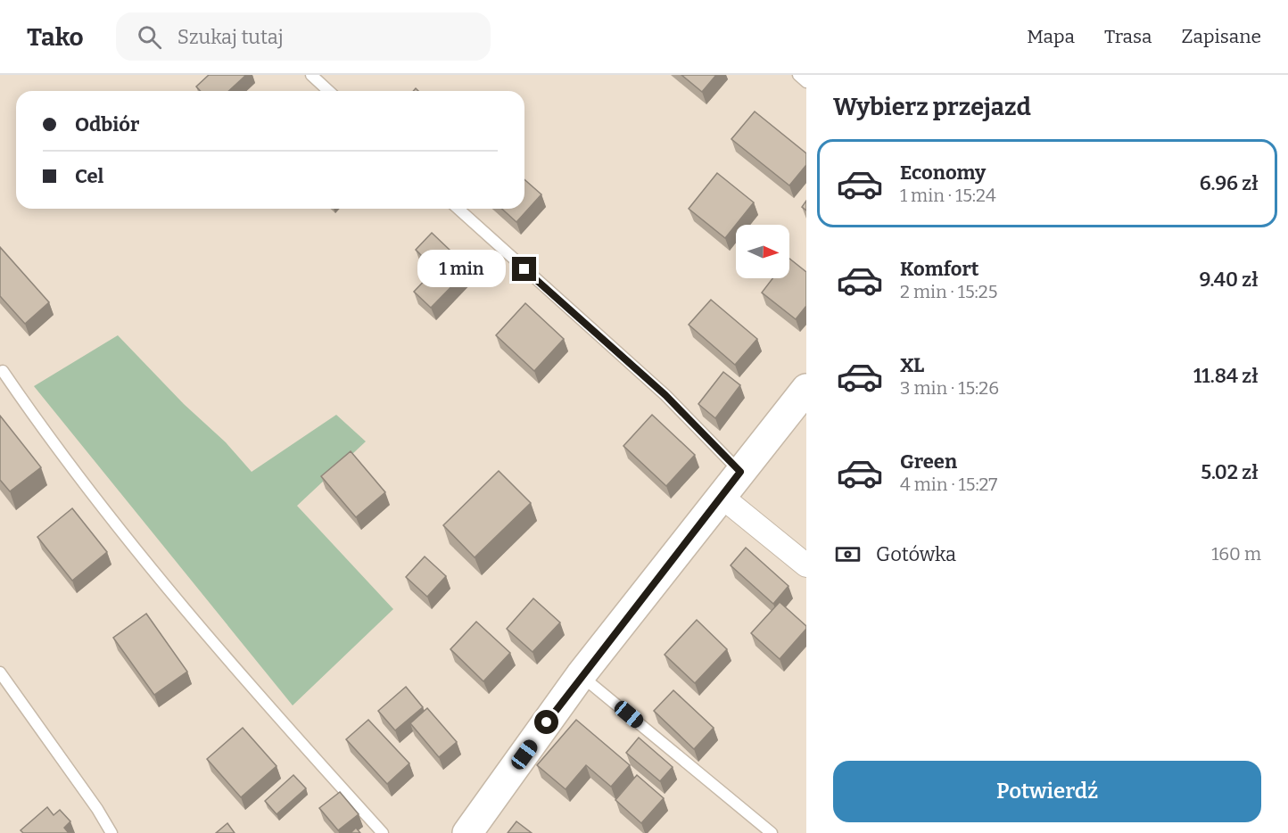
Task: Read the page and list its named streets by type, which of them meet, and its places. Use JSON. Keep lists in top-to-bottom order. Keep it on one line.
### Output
{"north":"right","page":{"header":"Tako","search":"Szukaj tutaj","nav":["Mapa","Trasa","Zapisane"],"heading":"Wybierz przejazd","banner":["Odbiór","Cel"],"list":[{"name":"Economy","note":"1 min · 15:24","value":"6.96 zł"},{"name":"Komfort","note":"2 min · 15:25","value":"9.40 zł"},{"name":"XL","note":"3 min · 15:26","value":"11.84 zł"},{"name":"Green","note":"4 min · 15:27","value":"5.02 zł"}],"bubble":"1 min","pay":["Gotówka","160 m"],"buttons":"Potwierdź"}}
